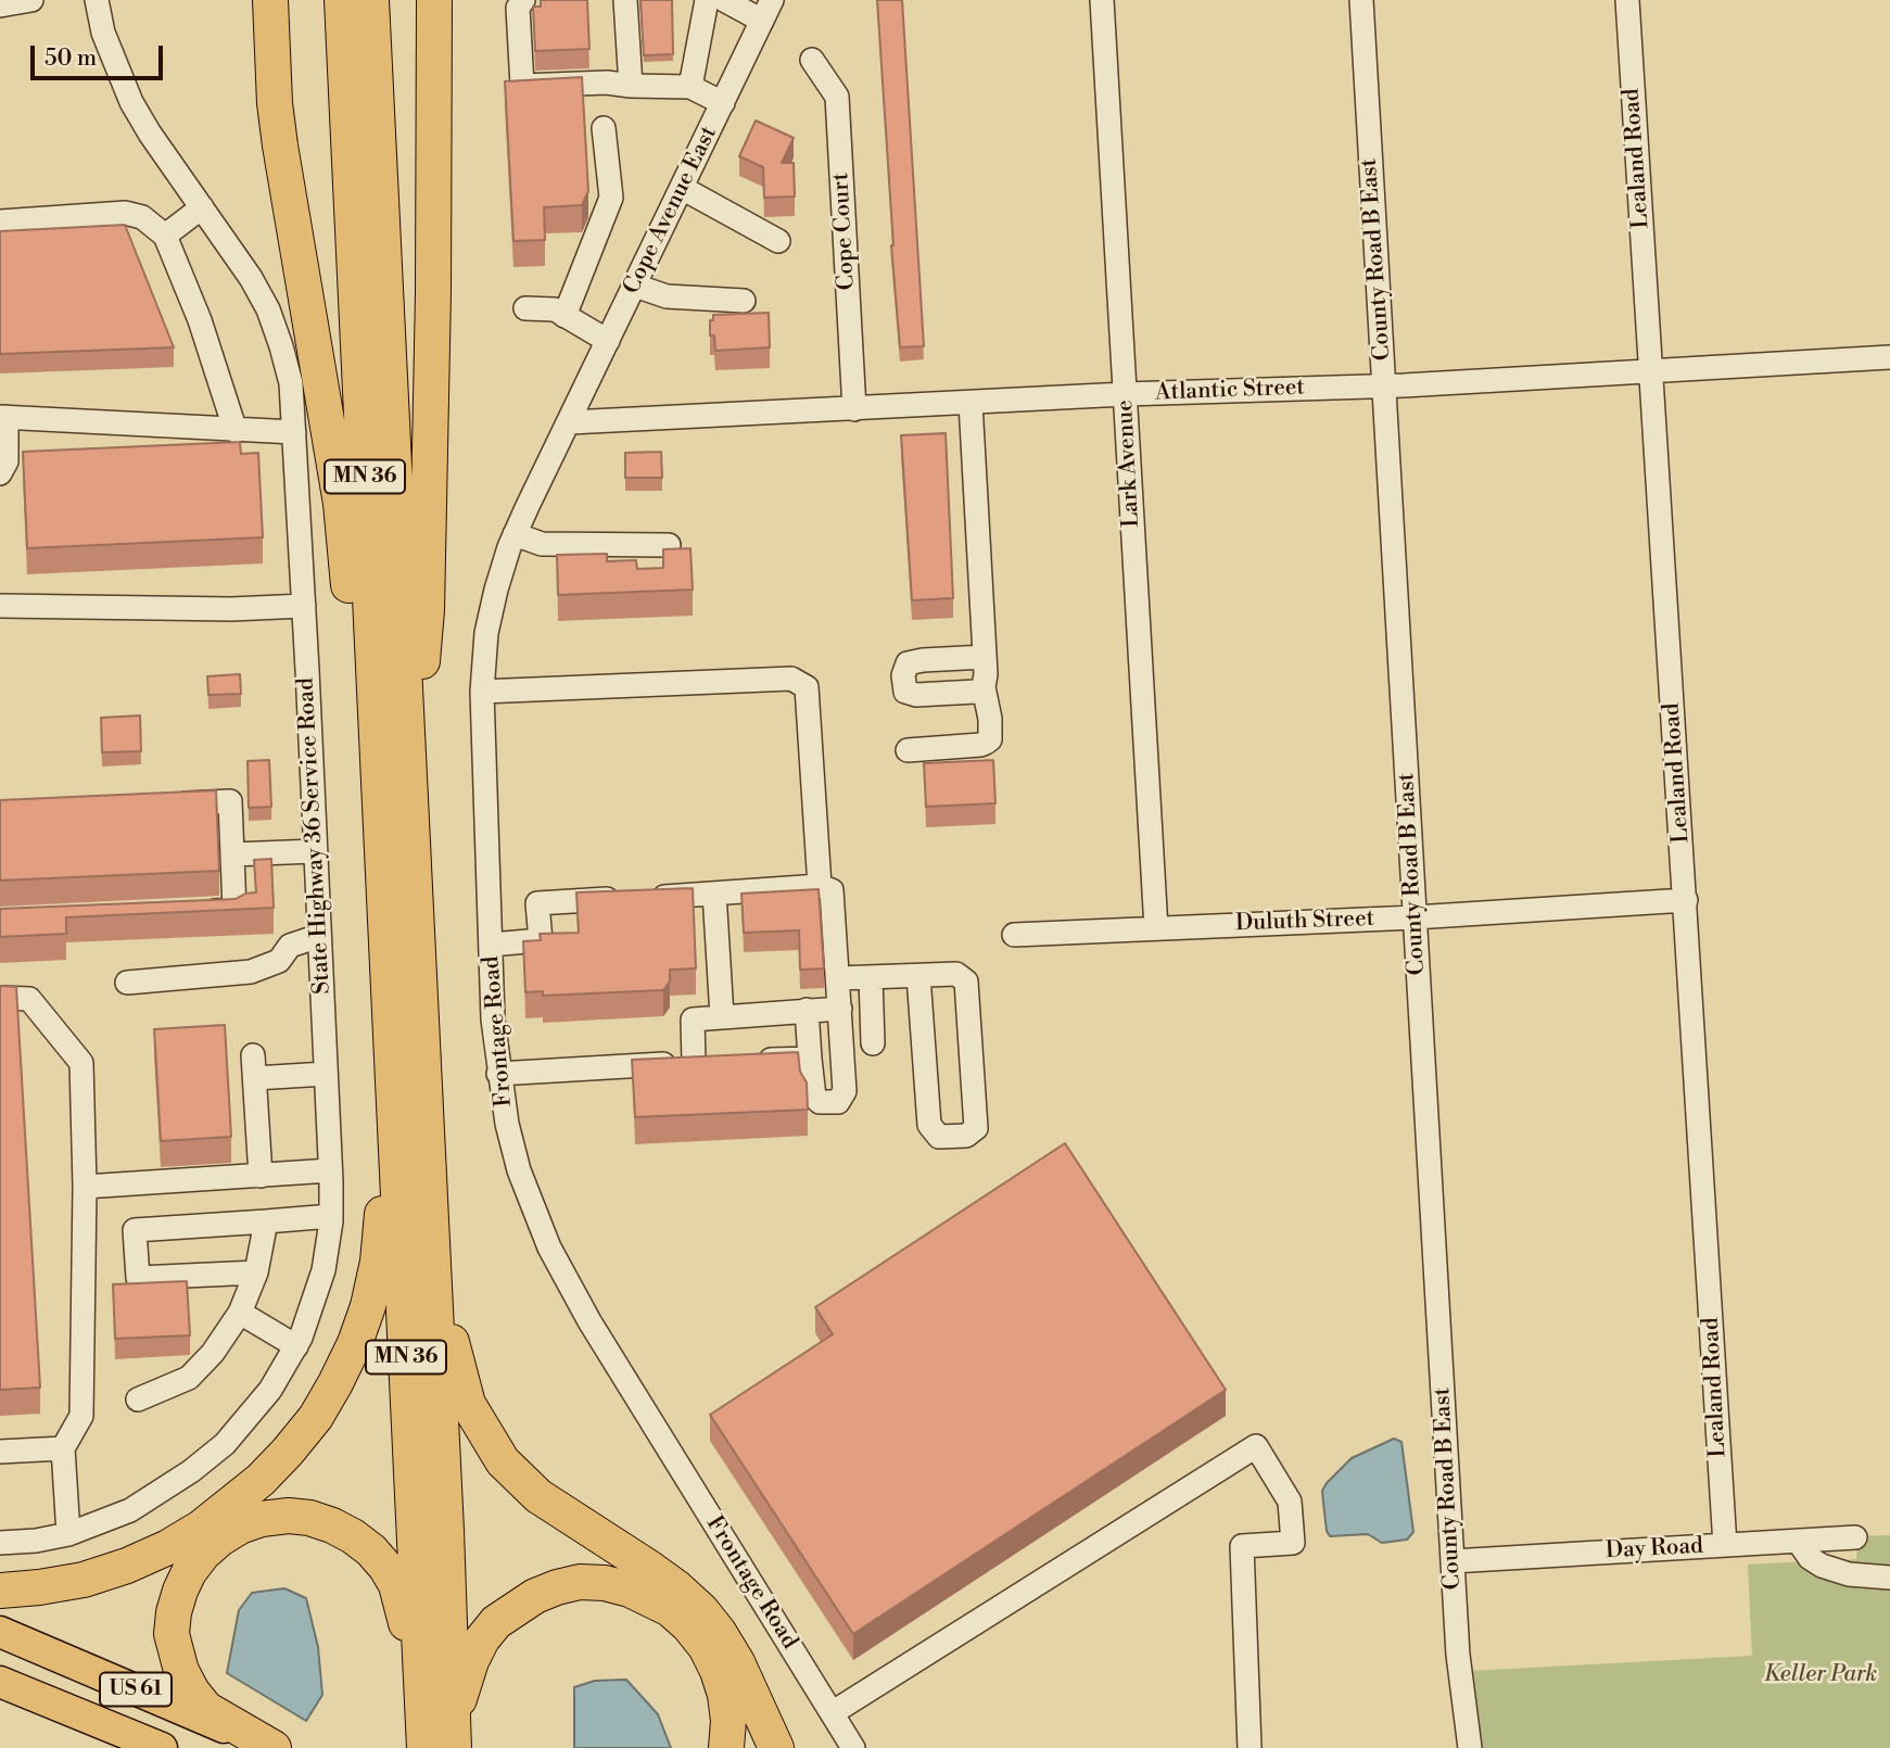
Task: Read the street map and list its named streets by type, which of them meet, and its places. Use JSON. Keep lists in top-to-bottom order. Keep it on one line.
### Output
{"streets":{"highway":["MN 36"],"main road":["US 61"],"street":["Lealand Road","Cope Avenue East","Cope Court","County Road B East","Atlantic Street","Lark Avenue","State Highway 36 Service Road","Duluth Street","Frontage Road","Day Road"]},"crossings":[["Lealand Road","Atlantic Street"],["Lealand Road","Duluth Street"],["Lealand Road","Day Road"],["Cope Avenue East","Atlantic Street"],["Cope Avenue East","Frontage Road"],["Cope Court","Atlantic Street"],["County Road B East","Atlantic Street"],["County Road B East","Duluth Street"],["County Road B East","Day Road"],["Atlantic Street","Lark Avenue"],["Atlantic Street","Frontage Road"],["Lark Avenue","Duluth Street"]],"parks":["Keller Park"],"scale_bar":"50 m"}
